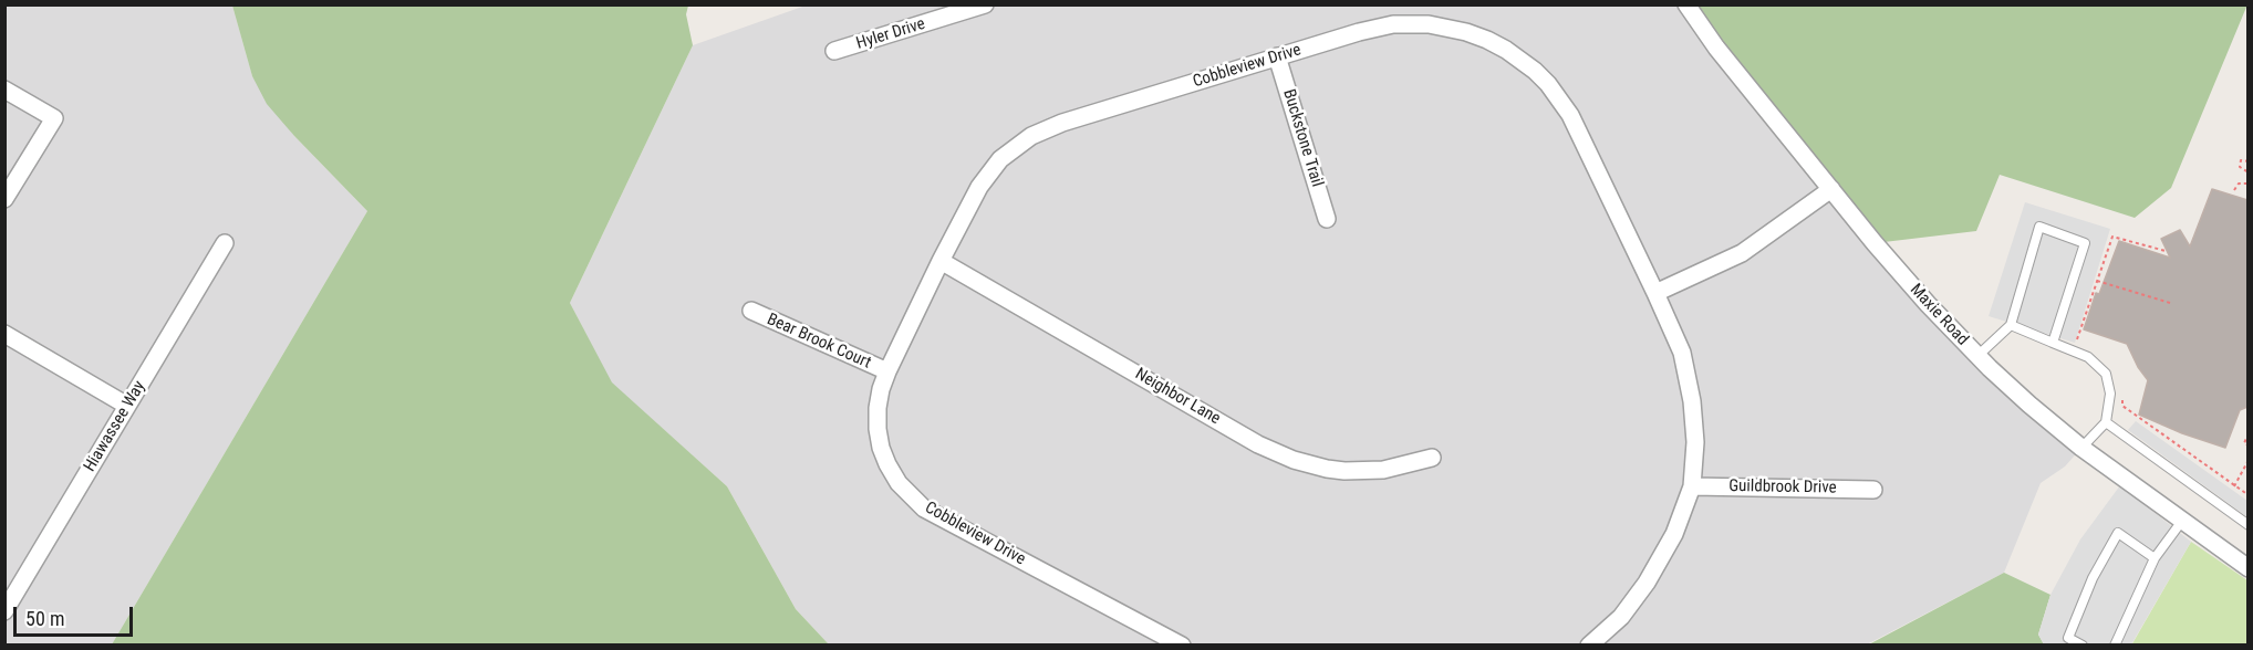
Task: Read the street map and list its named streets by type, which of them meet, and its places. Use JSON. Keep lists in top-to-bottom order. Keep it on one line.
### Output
{"streets":{"street":["Hyler Drive","Cobbleview Drive","Buckstone Trail","Maxie Road","Bear Brook Court","Neighbor Lane","Hiawassee Way","Guildbrook Drive"]},"crossings":[["Cobbleview Drive","Buckstone Trail"],["Cobbleview Drive","Bear Brook Court"],["Cobbleview Drive","Neighbor Lane"],["Cobbleview Drive","Guildbrook Drive"]],"scale_bar":"50 m"}
